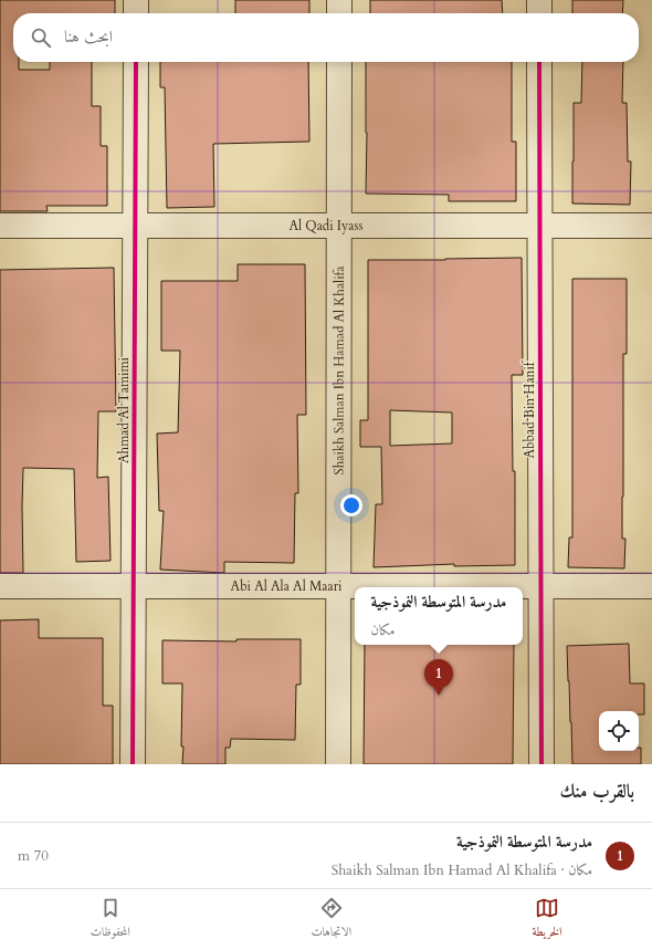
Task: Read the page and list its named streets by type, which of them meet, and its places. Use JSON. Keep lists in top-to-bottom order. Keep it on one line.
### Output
{"streets":{"street":["Al Qadi Iyass","Shaikh Salman Ibn Hamad Al Khalifa","Ahmad Al Tamimi","Abbad Bin Hanif","Abi Al Ala Al Maari"]},"crossings":[["Al Qadi Iyass","Shaikh Salman Ibn Hamad Al Khalifa"],["Al Qadi Iyass","Ahmad Al Tamimi"],["Al Qadi Iyass","Abbad Bin Hanif"],["Shaikh Salman Ibn Hamad Al Khalifa","Abi Al Ala Al Maari"],["Ahmad Al Tamimi","Abi Al Ala Al Maari"],["Abbad Bin Hanif","Abi Al Ala Al Maari"]],"page":{"search":"ابحث هنا","popup":["مدرسة المتوسطة النموذجية","مكان"],"pins":"1","heading":"بالقرب منك","list":[{"mark":"1","name":"مدرسة المتوسطة النموذجية","note":"مكان · Shaikh Salman Ibn Hamad Al Khalifa","value":"70 m"}],"nav":["الخريطة","الاتجاهات","المحفوظات"]}}
